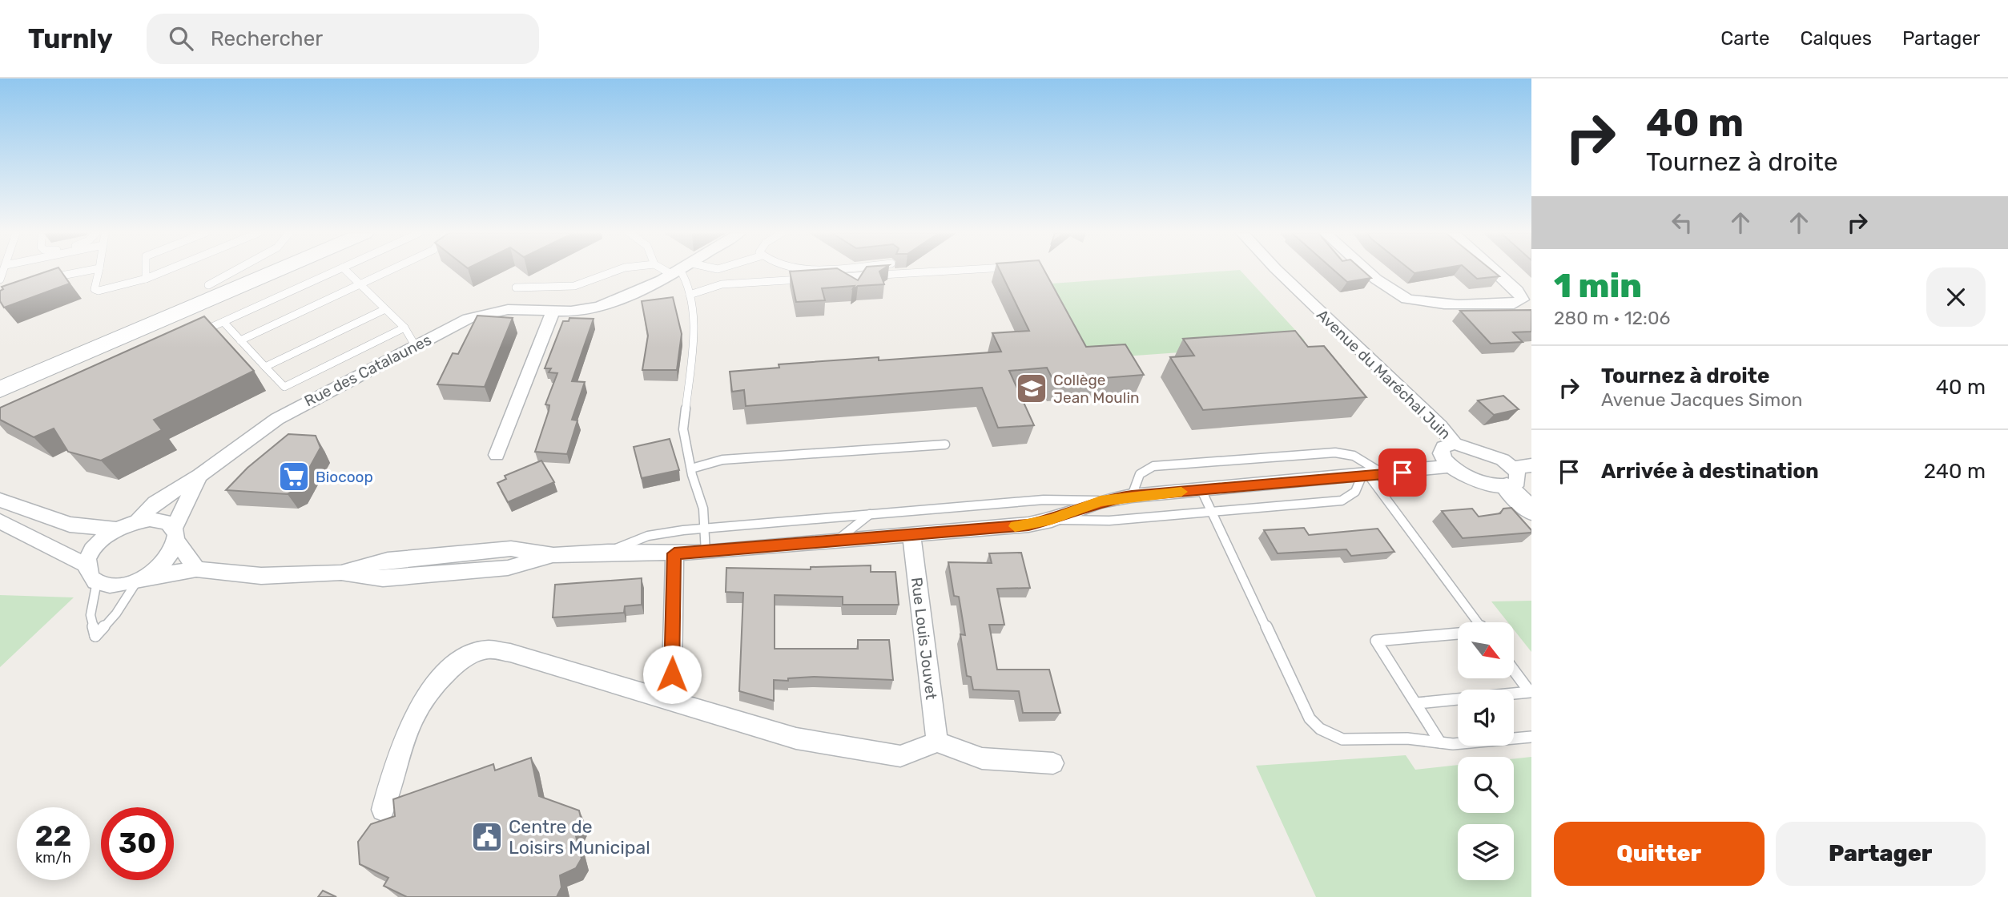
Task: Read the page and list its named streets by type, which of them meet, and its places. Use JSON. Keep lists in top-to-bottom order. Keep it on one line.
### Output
{"streets":{"street":["Rue des Catalaunes","Avenue du Maréchal Juin","Rue Louis Jouvet"]},"places":{"school or university":["Collège Jean Moulin"],"supermarket":["Biocoop"],"public building":["Centre de Loisirs Municipal"]},"north":"bottom right","page":{"header":"Turnly","search":"Rechercher","nav":["Carte","Calques","Partager"],"turn":["40 m","Tournez à droite"],"heading":["1 min","280 m · 12:06"],"list":[{"name":"Tournez à droite","note":"Avenue Jacques Simon","value":"40 m"},{"name":"Arrivée à destination","value":"240 m"}],"speed":"22 km/h","limit":"30","buttons":["Quitter","Partager"]}}
